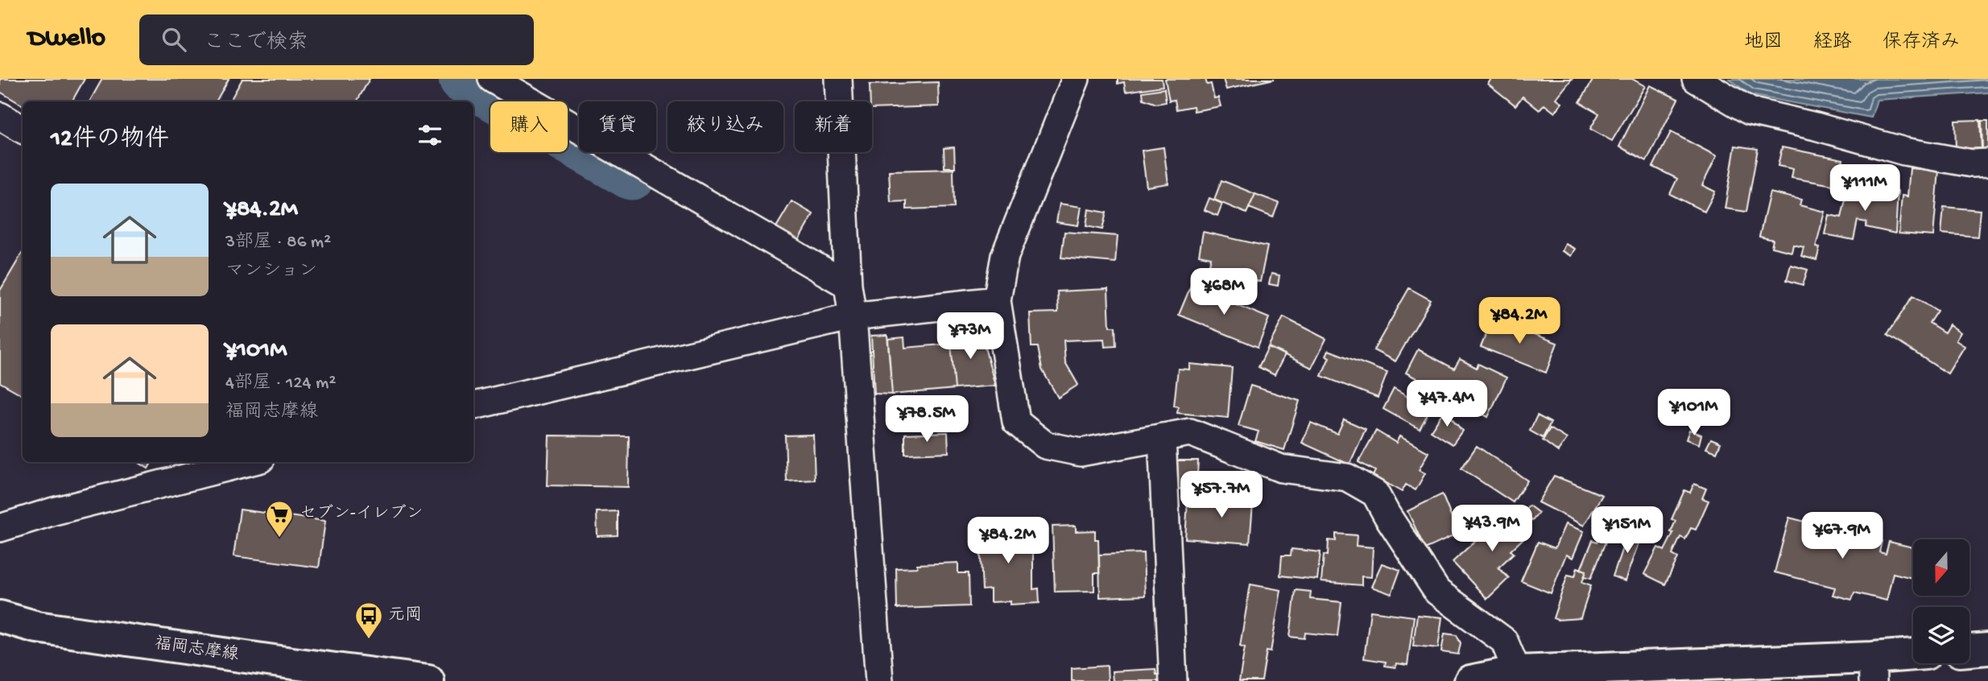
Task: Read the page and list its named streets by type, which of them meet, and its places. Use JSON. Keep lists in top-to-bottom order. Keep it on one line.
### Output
{"streets":{"main road":["福岡志摩線"]},"places":{"supermarket":["セブン-イレブン"],"bus stop":["元岡"]},"north":"bottom","page":{"header":"Dwello","search":"ここで検索","nav":["地図","経路","保存済み"],"chip":["購入","賃貸","絞り込み","新着"],"heading":"12件の物件","price":["¥111M","¥68M","¥84.2M","¥73M","¥47.4M","¥101M","¥78.5M","¥57.7M","¥43.9M","¥151M","¥67.9M","¥84.2M"],"list":[{"name":"¥84.2M","note":"3部屋 · 86 m² · マンション"},{"name":"¥101M","note":"4部屋 · 124 m² · 福岡志摩線"}]}}
